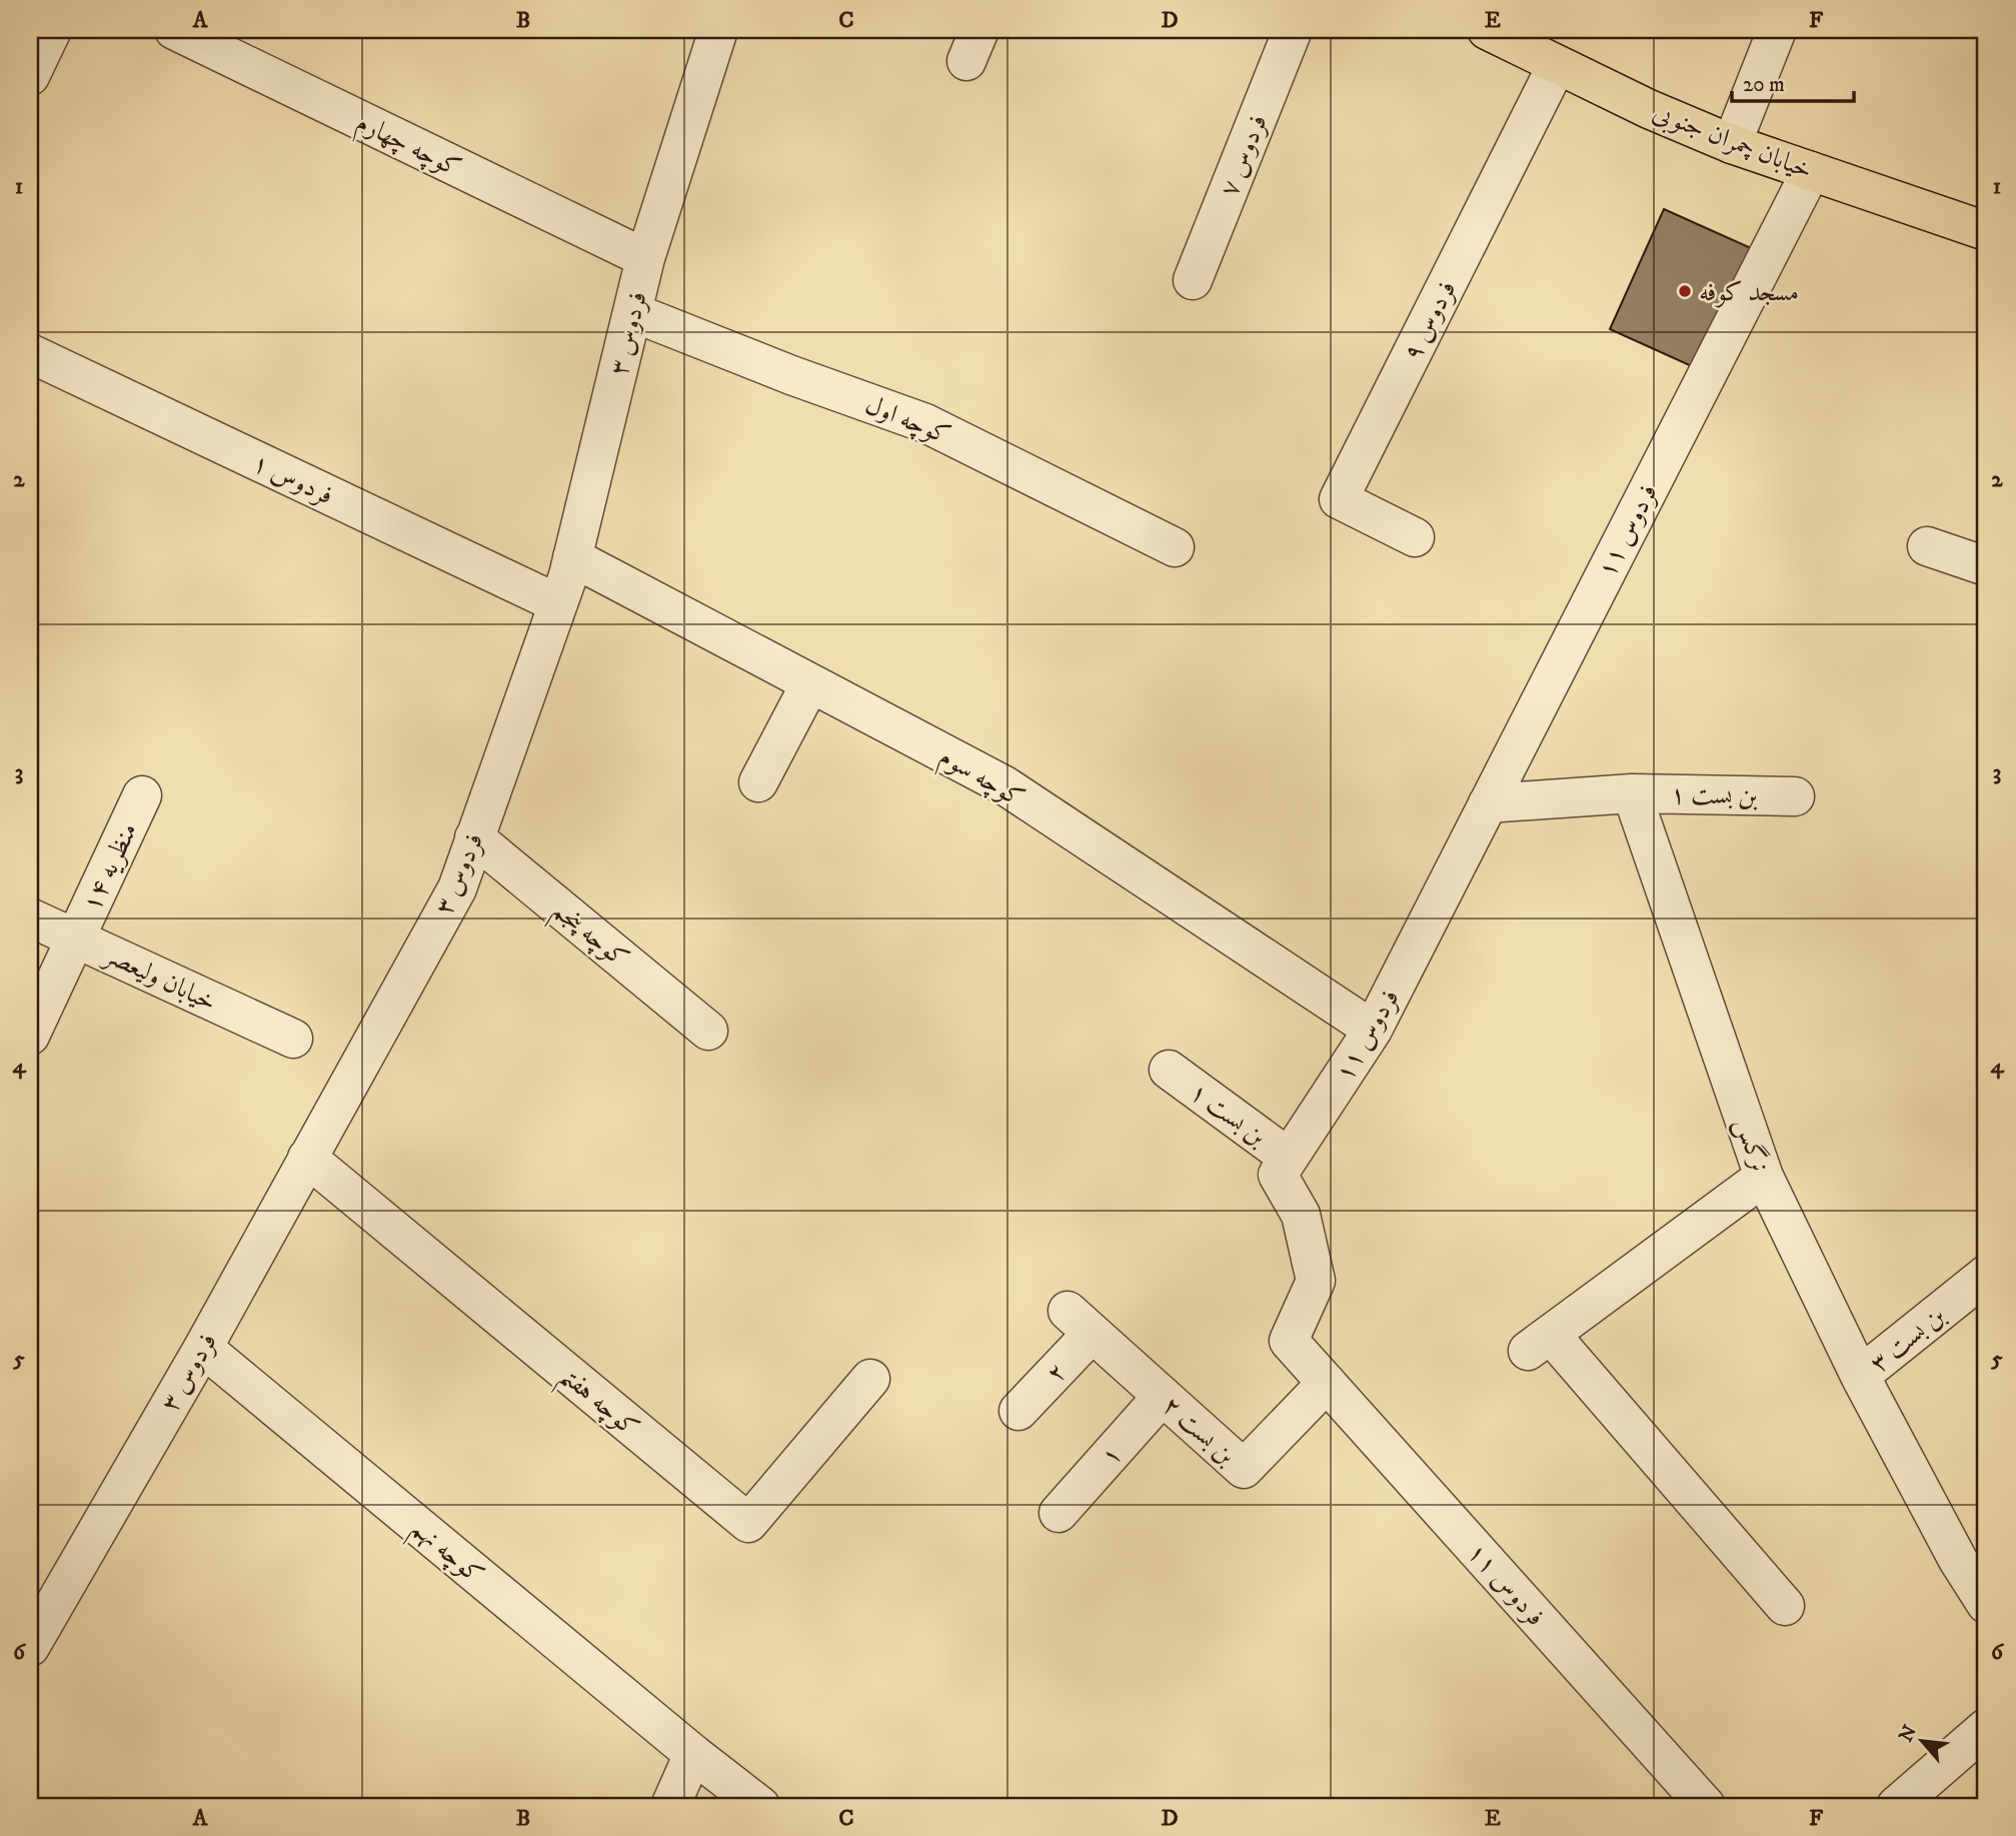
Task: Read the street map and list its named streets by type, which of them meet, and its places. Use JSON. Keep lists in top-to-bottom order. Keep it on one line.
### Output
{"streets":{"main road":["خیابان چمران جنوبی"],"street":["کوچه چهارم","فردوس ۷","فردوس ۹","فردوس ۳","کوچه اول","فردوس ۱","فردوس ۱۱","کوچه سوم","بن بست ۱","منظریه ۱۴","کوچه پنجم","خیابان ولیعصر","نرگس","بن بست ۳","۲","کوچه هفتم","بن بست ۲","۱","کوچه نهم"]},"crossings":[["خیابان چمران جنوبی","فردوس ۹"],["خیابان چمران جنوبی","فردوس ۱۱"],["کوچه چهارم","فردوس ۳"],["فردوس ۳","کوچه اول"],["فردوس ۳","فردوس ۱"],["فردوس ۳","کوچه سوم"],["فردوس ۳","کوچه پنجم"],["فردوس ۳","کوچه هفتم"],["فردوس ۳","کوچه نهم"],["فردوس ۱۱","کوچه سوم"],["فردوس ۱۱","بن بست ۱"],["فردوس ۱۱","بن بست ۲"],["بن بست ۱","نرگس"],["منظریه ۱۴","خیابان ولیعصر"],["نرگس","بن بست ۳"],["۲","بن بست ۲"],["بن بست ۲","۱"]],"places":["مسجد کوفه"],"scale_bar":"20 m","north":"top left","grid":{"columns":["A","B","C","D","E","F"],"rows":["1","2","3","4","5","6"]}}
